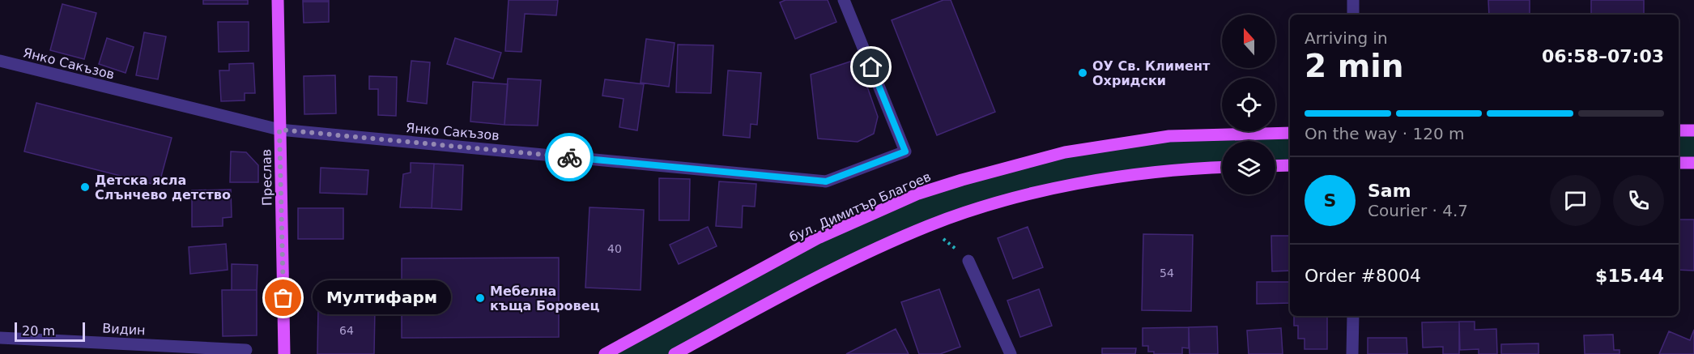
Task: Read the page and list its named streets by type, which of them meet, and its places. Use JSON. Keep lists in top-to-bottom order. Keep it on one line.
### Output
{"streets":{"main road":["Преслав","бул. Димитър Благоев"],"street":["Янко Сакъзов","Видин"]},"crossings":[["Янко Сакъзов","Преслав"]],"places":["ОУ Св. Климент Охридски","Детска ясла Слънчево детство","Мултифарм","Мебелна къща Боровец"],"house_numbers":["40","54","64"],"scale_bar":"20 m","north":"top","page":{"heading":["2 min","Arriving in","06:58–07:03"],"panel":["Sam","Courier · 4.7","Order #8004","$15.44"],"bar":"On the way · 120 m","round":"S","bubble":"Мултифарм","scale":"20 m"}}
